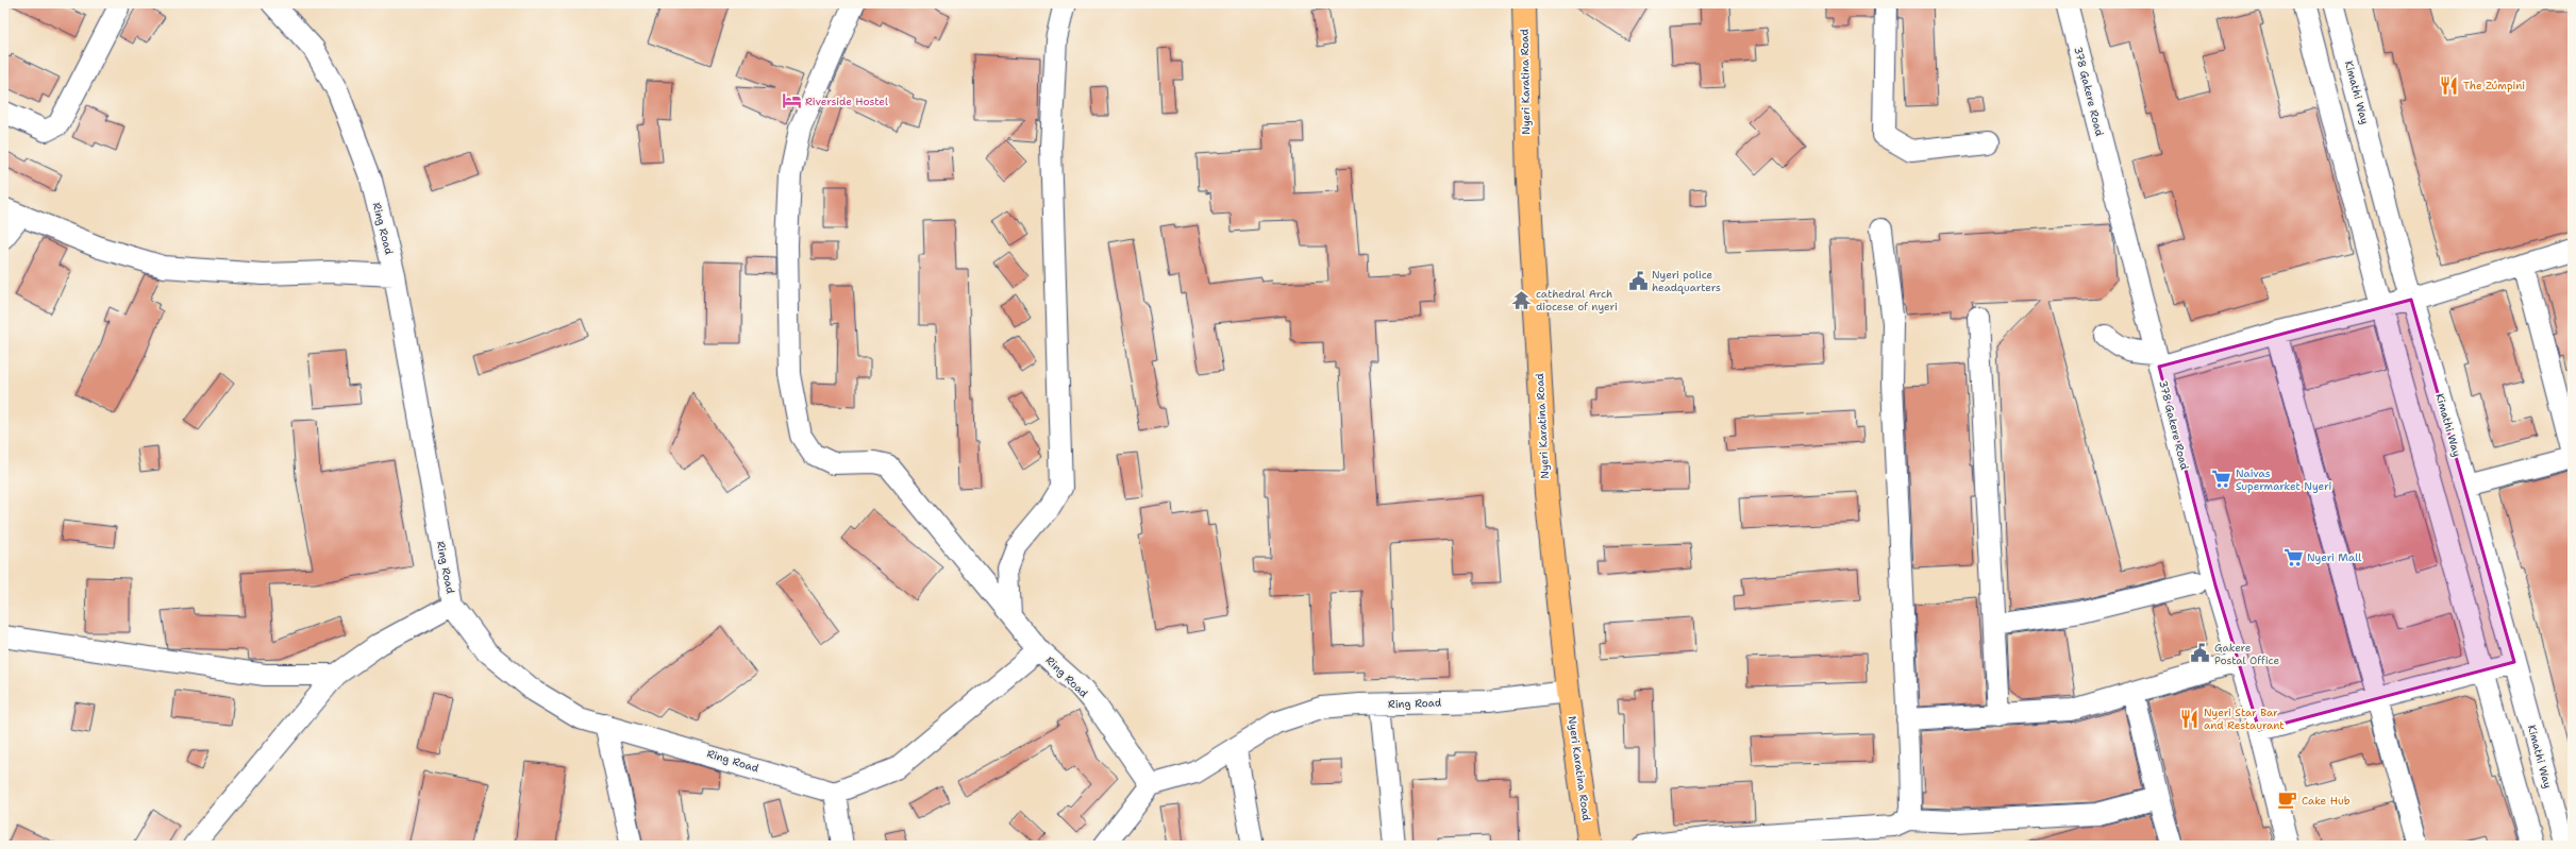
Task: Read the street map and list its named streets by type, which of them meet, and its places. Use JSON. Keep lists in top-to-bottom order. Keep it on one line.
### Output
{"streets":{"highway":["Nyeri Karatina Road"],"street":["378 Gakere Road","Kimathi Way","Ring Road"]},"crossings":[["Nyeri Karatina Road","Ring Road"]],"places":{"restaurant":["The Zúmpini","Nyeri Star Bar and Restaurant"],"hotel":["Riverside Hostel"],"public building":["Nyeri police headquarters","Gakere Postal Office"],"temple":["cathedral Arch diocese of nyeri"],"supermarket":["Naivas Supermarket Nyeri","Nyeri Mall"],"cafe":["Cake Hub"]}}
